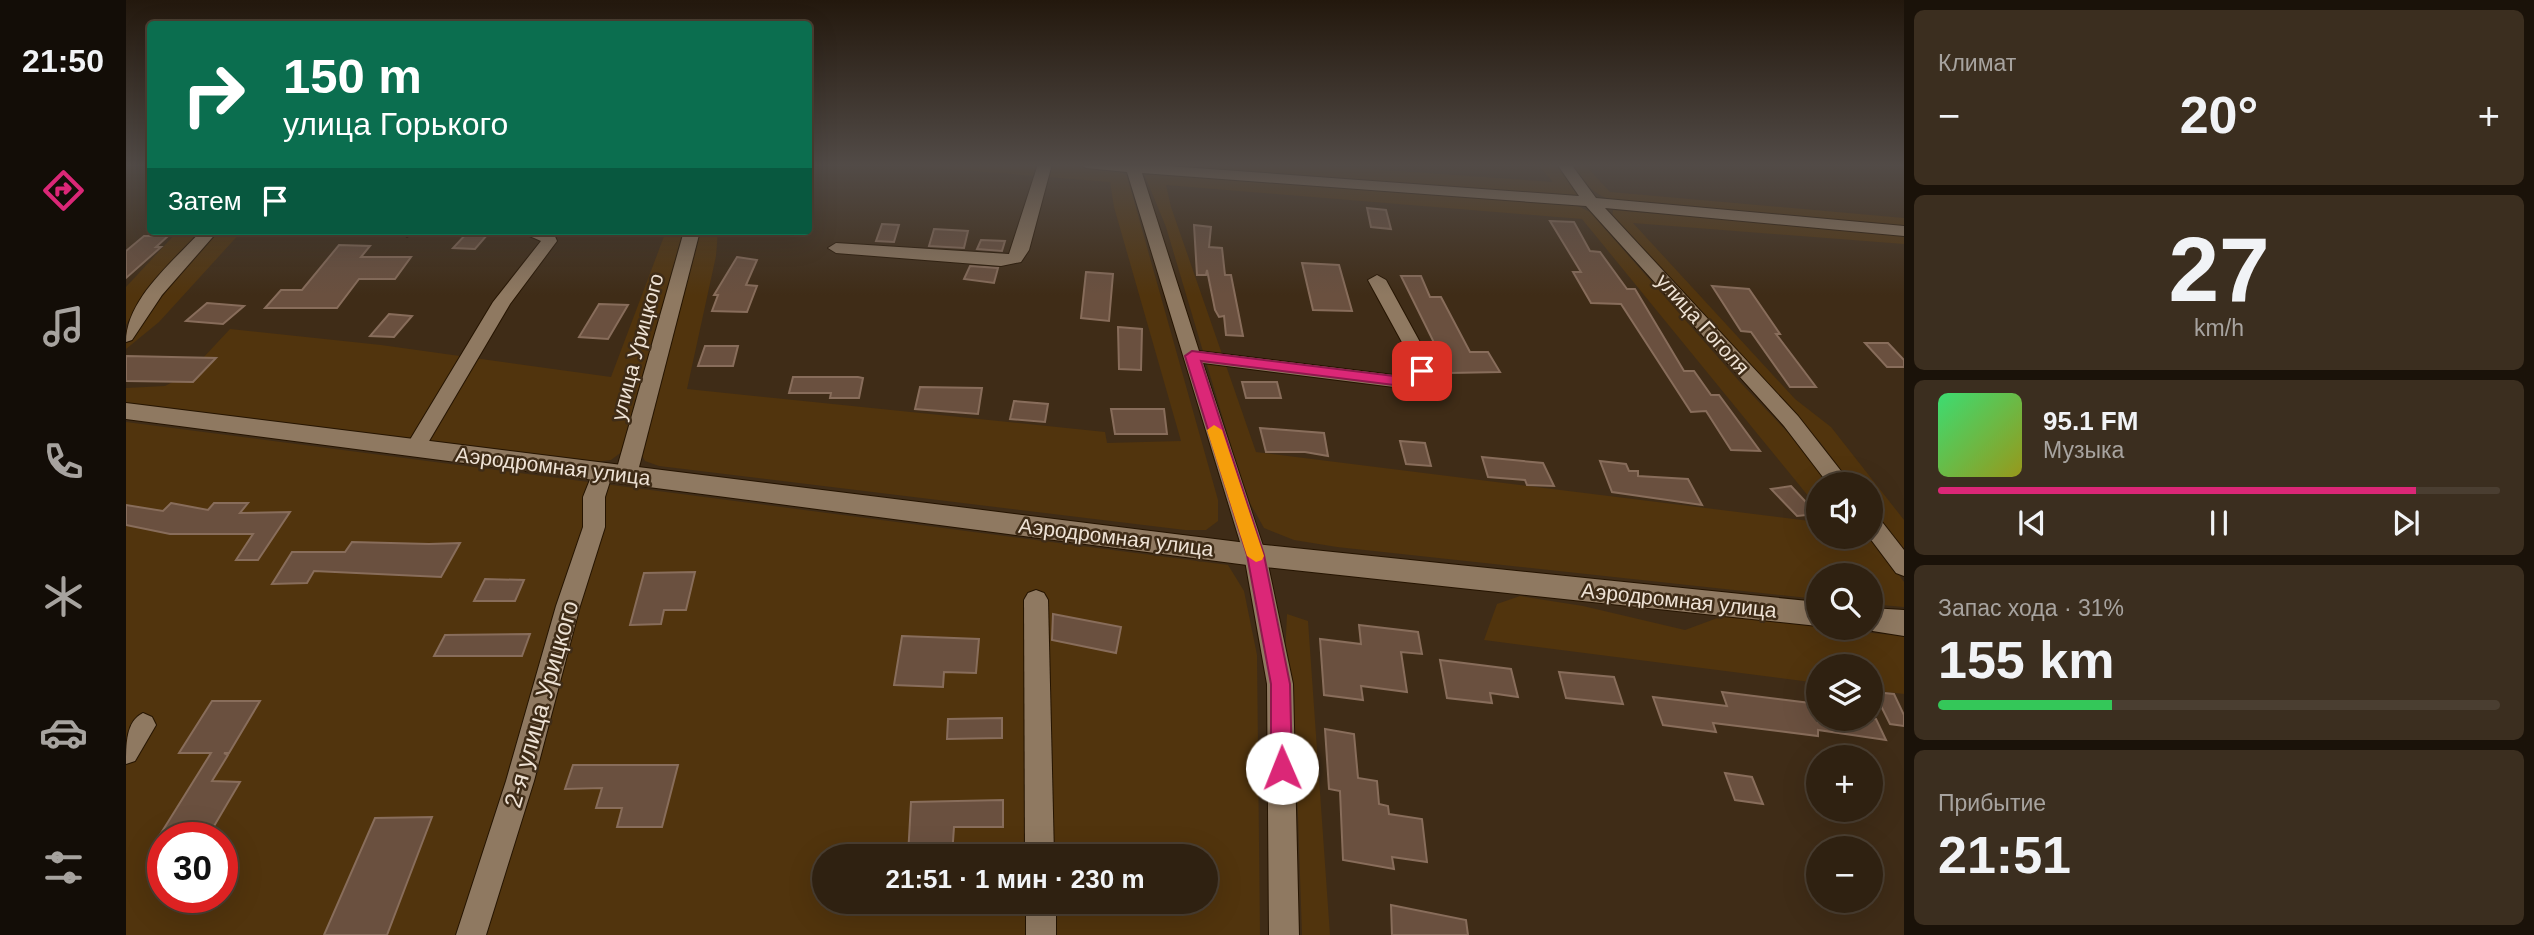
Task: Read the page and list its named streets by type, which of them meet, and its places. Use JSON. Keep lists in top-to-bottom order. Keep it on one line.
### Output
{"streets":{"street":["улица Гоголя","улица Урицкого","Аэродромная улица","2-я улица Урицкого"]},"crossings":[["улица Урицкого","Аэродромная улица"],["улица Урицкого","2-я улица Урицкого"],["Аэродромная улица","2-я улица Урицкого"]],"page":{"tabs":"21:50","tile":["Климат",["27","km/h"],["Запас хода · 31%","155 km"],["Прибытие","21:51"]],"turn":["150 m","улица Горького"],"heat":["−","20°","+"],"then":"Затем","song":["95.1 FM","Музыка"],"map_buttons":["+","−"],"limit":"30","trip":"21:51 · 1 мин · 230 m"}}
